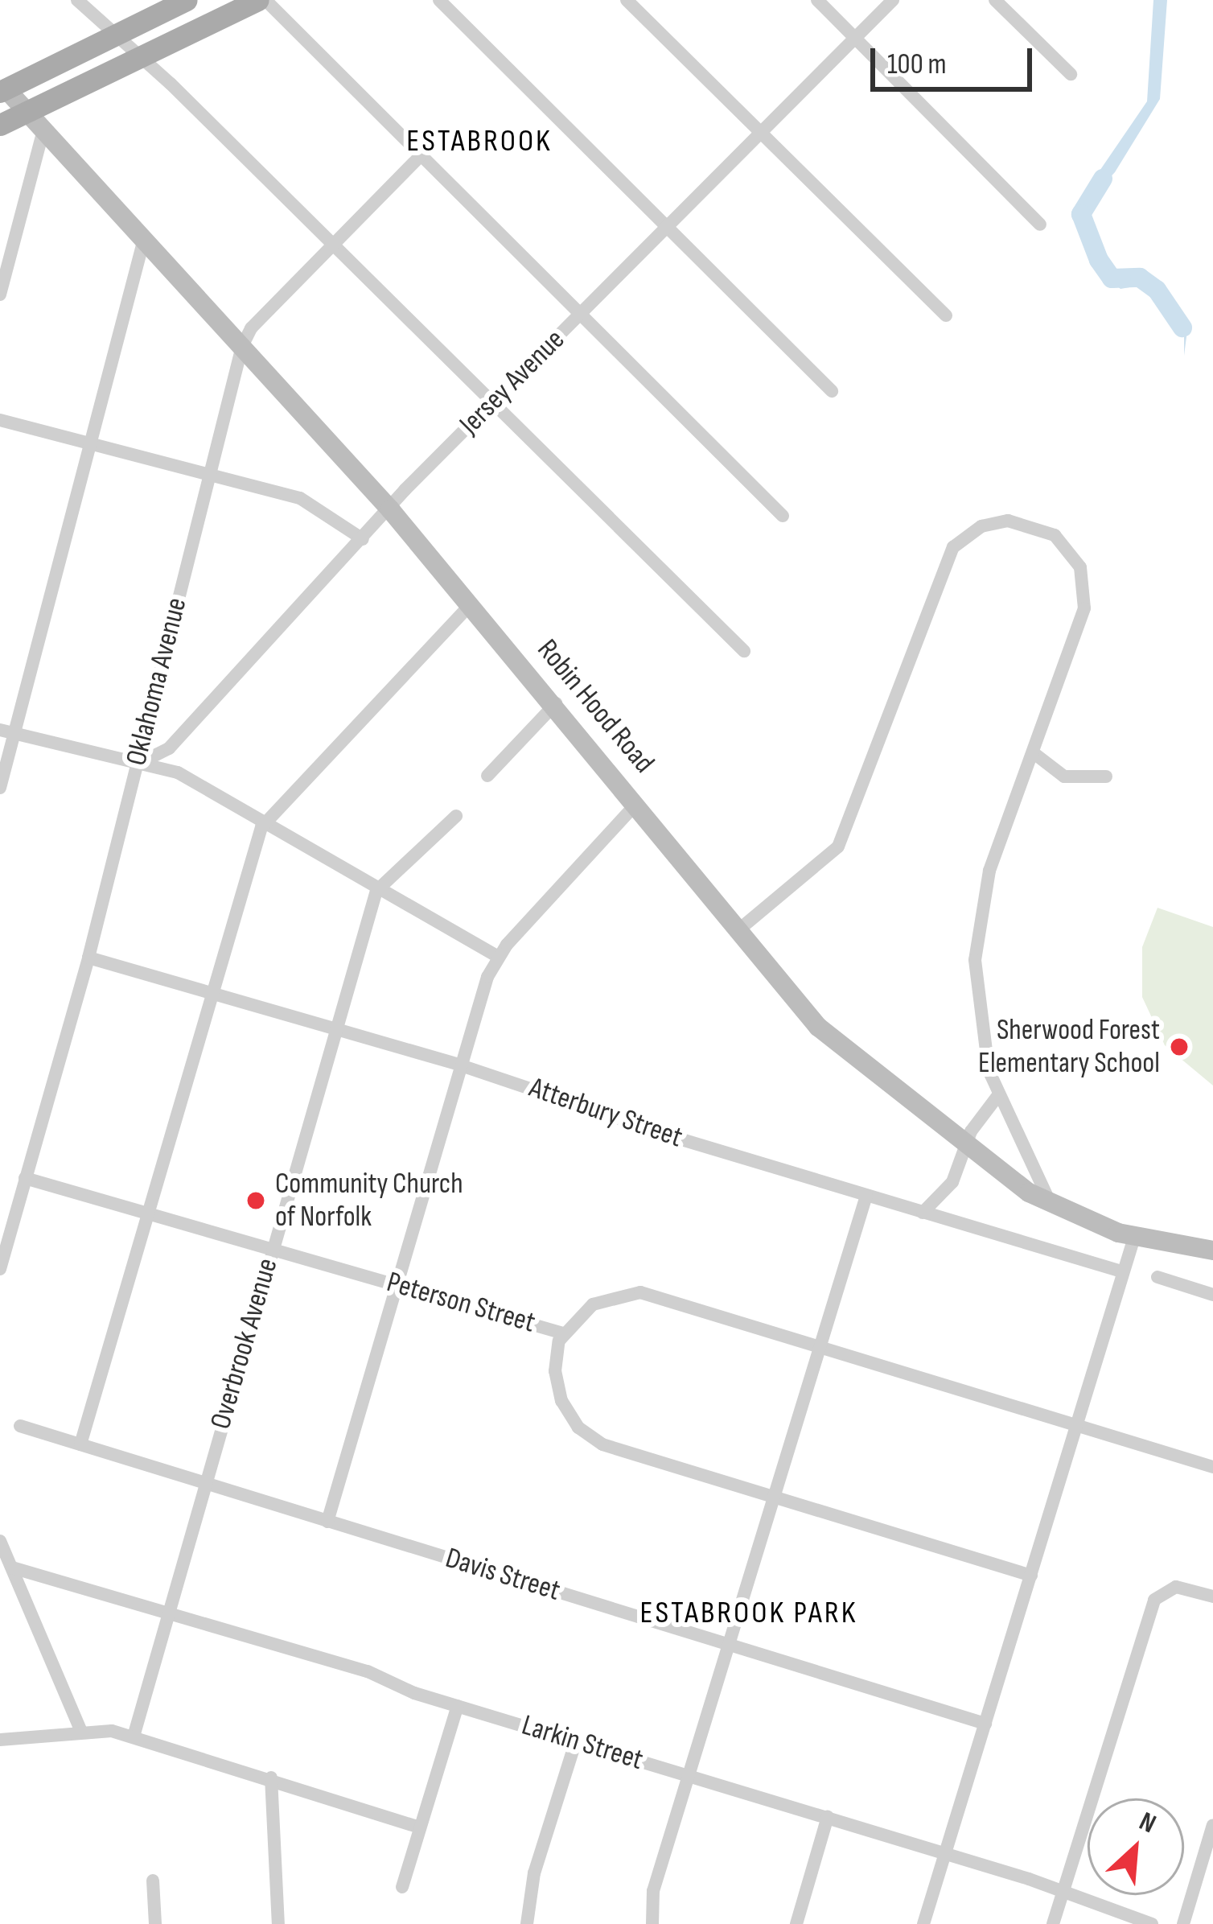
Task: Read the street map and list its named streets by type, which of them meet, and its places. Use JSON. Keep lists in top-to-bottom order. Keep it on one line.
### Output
{"streets":{"street":["Jersey Avenue","Oklahoma Avenue","Robin Hood Road","Atterbury Street","Peterson Street","Overbrook Avenue","Davis Street","Larkin Street"]},"crossings":[["Jersey Avenue","Oklahoma Avenue"],["Jersey Avenue","Robin Hood Road"],["Oklahoma Avenue","Robin Hood Road"],["Oklahoma Avenue","Atterbury Street"],["Oklahoma Avenue","Peterson Street"],["Atterbury Street","Overbrook Avenue"],["Peterson Street","Overbrook Avenue"],["Overbrook Avenue","Davis Street"],["Overbrook Avenue","Larkin Street"]],"districts":["ESTABROOK","ESTABROOK PARK"],"places":["Sherwood Forest Elementary School","Community Church of Norfolk"],"scale_bar":"100 m","north":"top right"}
